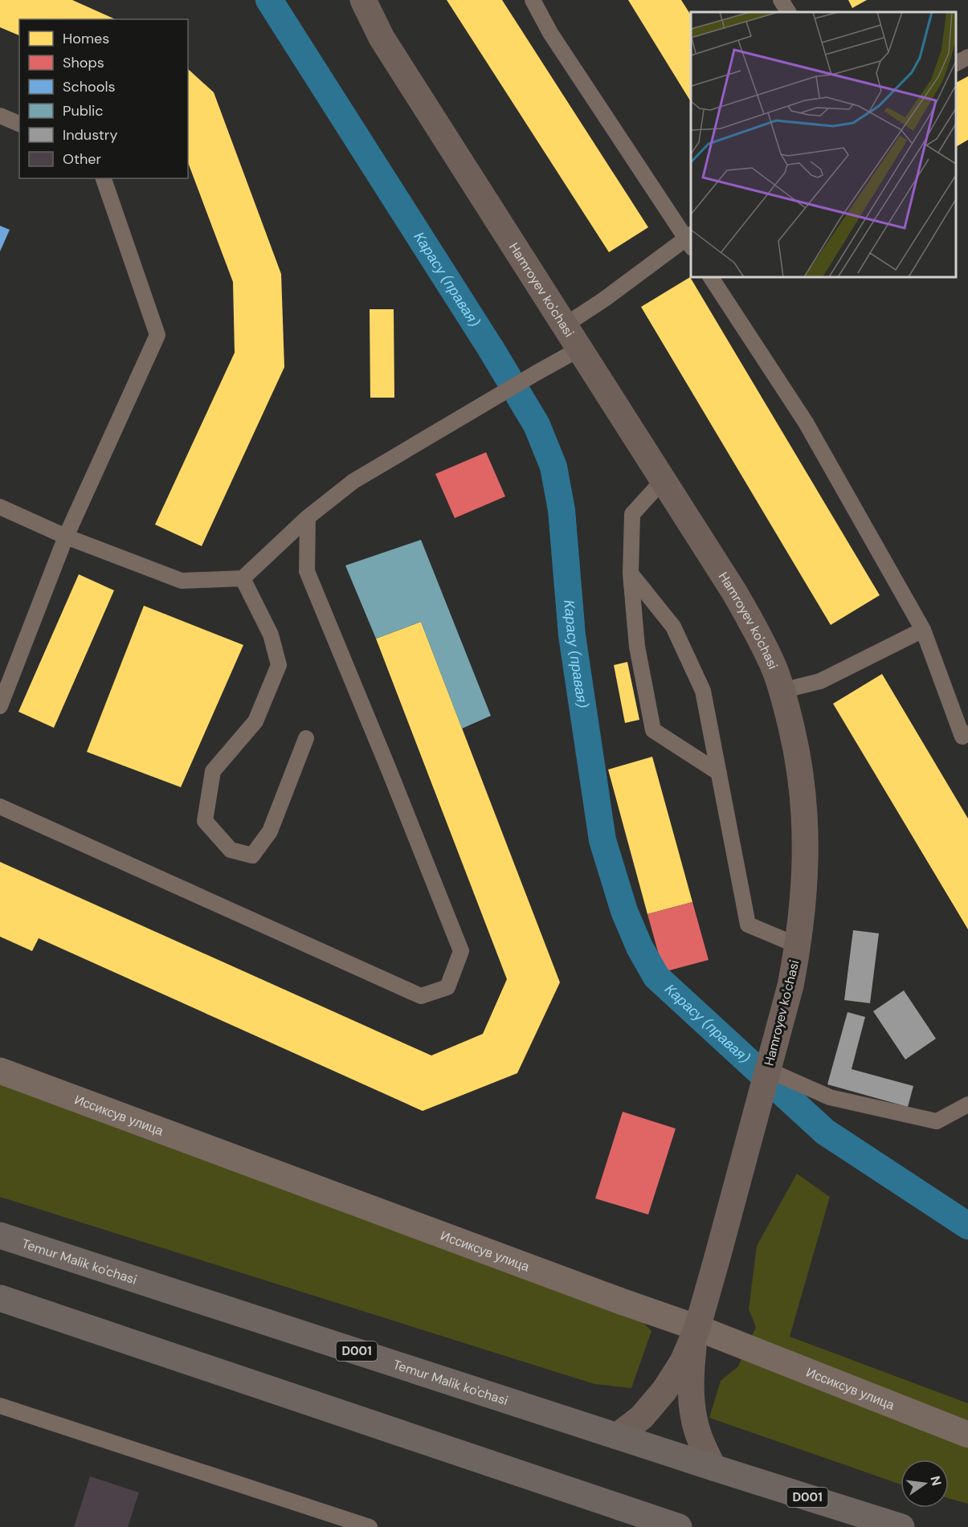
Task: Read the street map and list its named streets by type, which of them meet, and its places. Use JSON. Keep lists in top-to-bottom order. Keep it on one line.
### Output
{"streets":{"highway":["Temur Malik ko'chasi","D001"],"main road":["Hamroyev ko'chasi"],"street":["Иссиксув улица"]},"crossings":[["Hamroyev ko'chasi","Иссиксув улица"],["Hamroyev ko'chasi","Temur Malik ko'chasi"]],"water":["Карасу (правая)"],"legend":["Homes","Shops","Schools","Public","Industry","Other"],"north":"right"}
